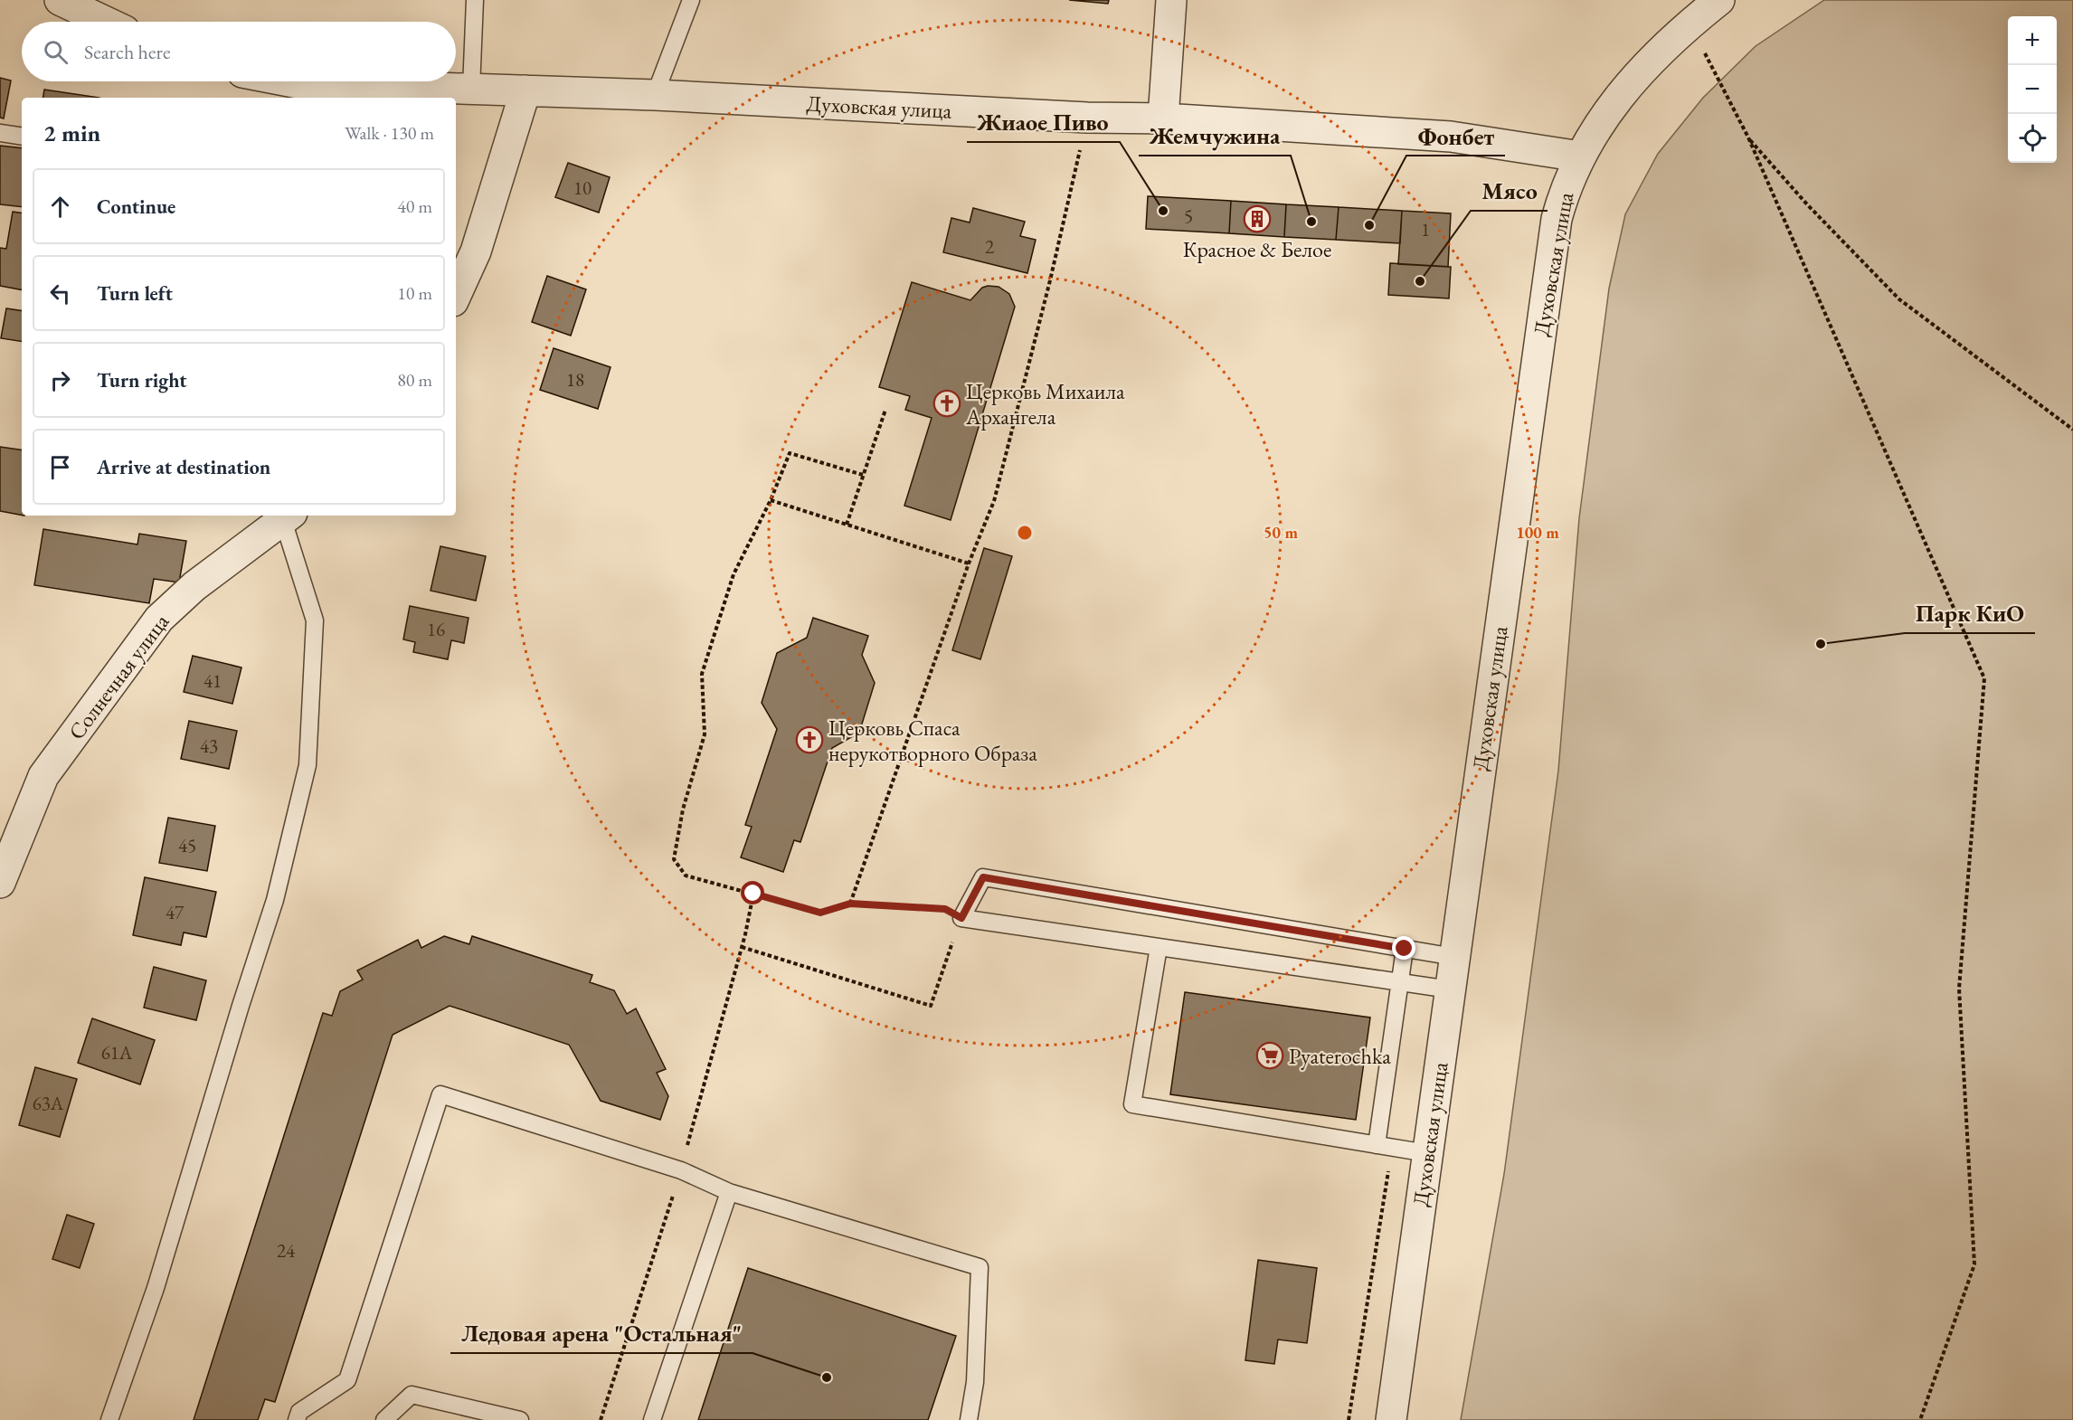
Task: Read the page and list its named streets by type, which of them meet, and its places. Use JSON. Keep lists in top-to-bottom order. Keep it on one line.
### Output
{"streets":{"street":["Духовская улица","Солнечная улица"]},"places":{"other":["Жиаое Пиво","Жемчужина","Фонбет","Мясо","Парк КиО","Ледовая арена \"Остальная\""],"building":["Красное & Белое"],"church":["Церковь Михаила Архангела","Церковь Спаса нерукотворного Образа"],"supermarket":["Pyaterochka"]},"house_numbers":["10","5","1","2","18","16","41","43","45","47","61А","63А","24"],"page":{"map_buttons":["+","−"],"search":"Search here","heading":["2 min","Walk · 130 m"],"list":[["Continue","40 m"],["Turn left","10 m"],["Turn right","80 m"],"Arrive at destination"]},"rings":["50 m","100 m"]}
